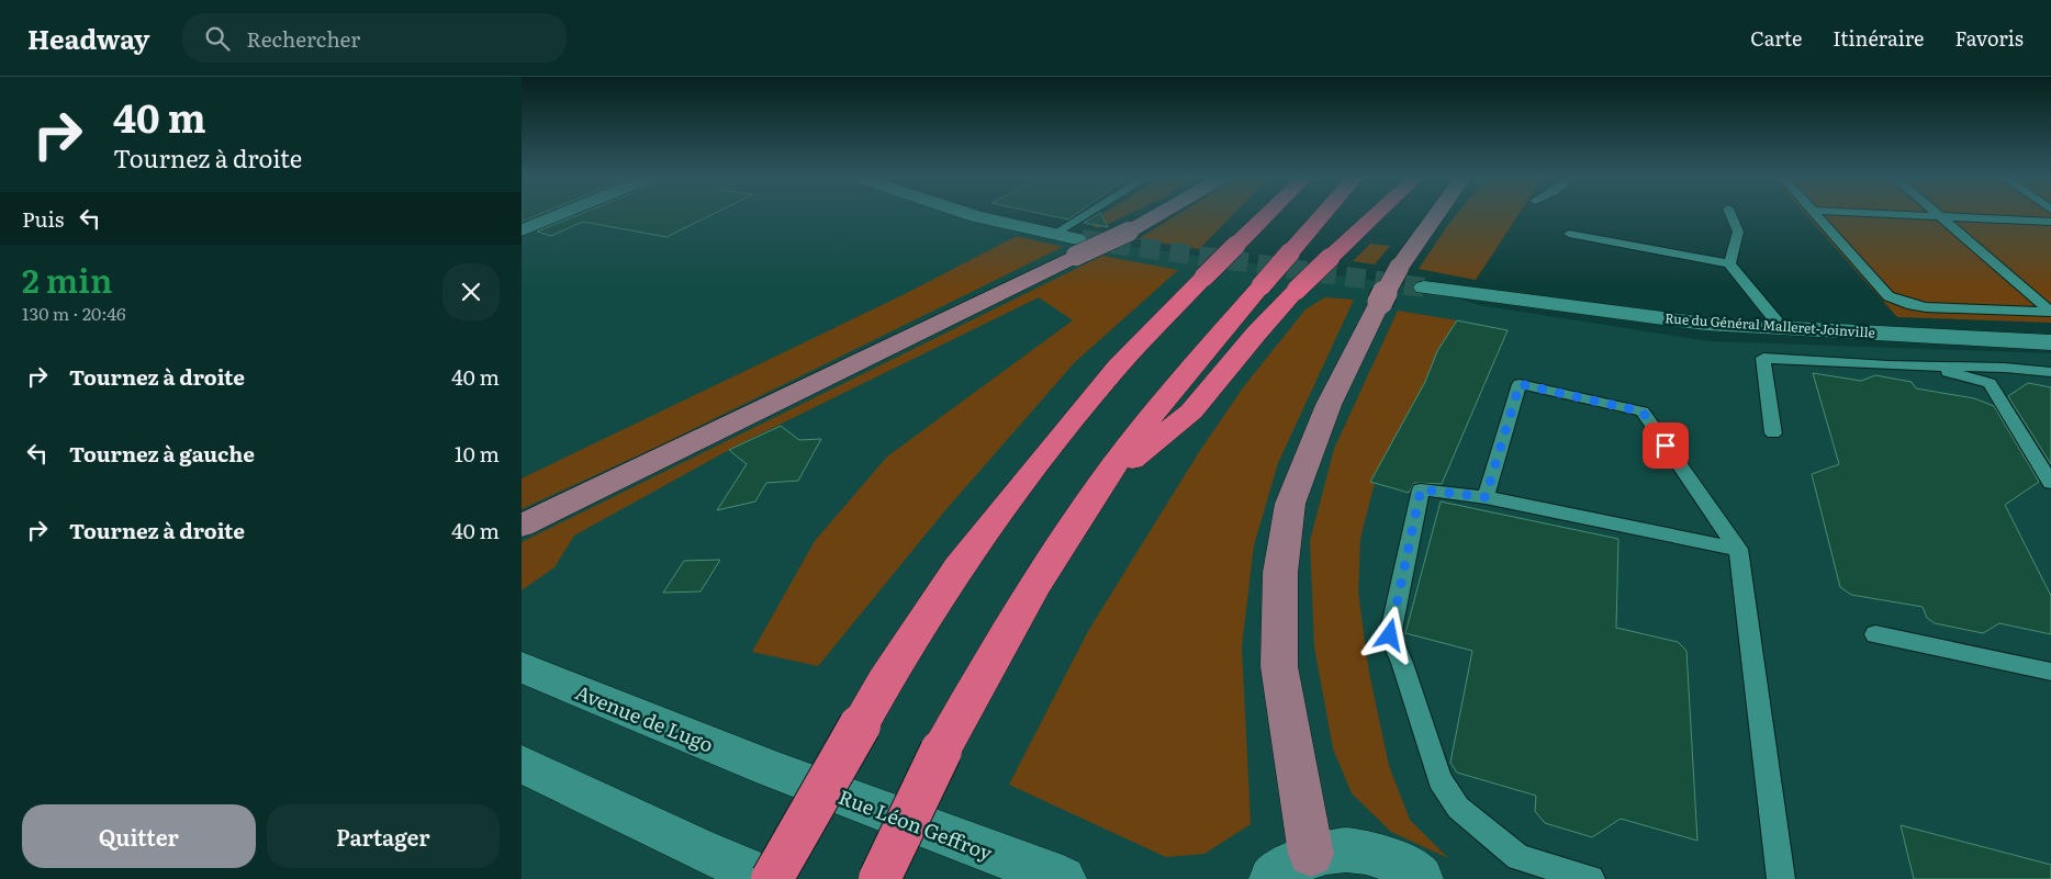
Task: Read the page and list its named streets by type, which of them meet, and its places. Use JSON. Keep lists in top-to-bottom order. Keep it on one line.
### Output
{"streets":{"street":["Rue du Général Malleret-Joinville","Avenue de Lugo","Rue Léon Geffroy"]},"crossings":[["Avenue de Lugo","Rue Léon Geffroy"]],"page":{"header":"Headway","search":"Rechercher","nav":["Carte","Itinéraire","Favoris"],"turn":["40 m","Tournez à droite"],"then":"Puis","heading":["2 min","130 m · 20:46"],"list":[{"name":"Tournez à droite","value":"40 m"},{"name":"Tournez à gauche","value":"10 m"},{"name":"Tournez à droite","value":"40 m"}],"buttons":["Quitter","Partager"]}}
